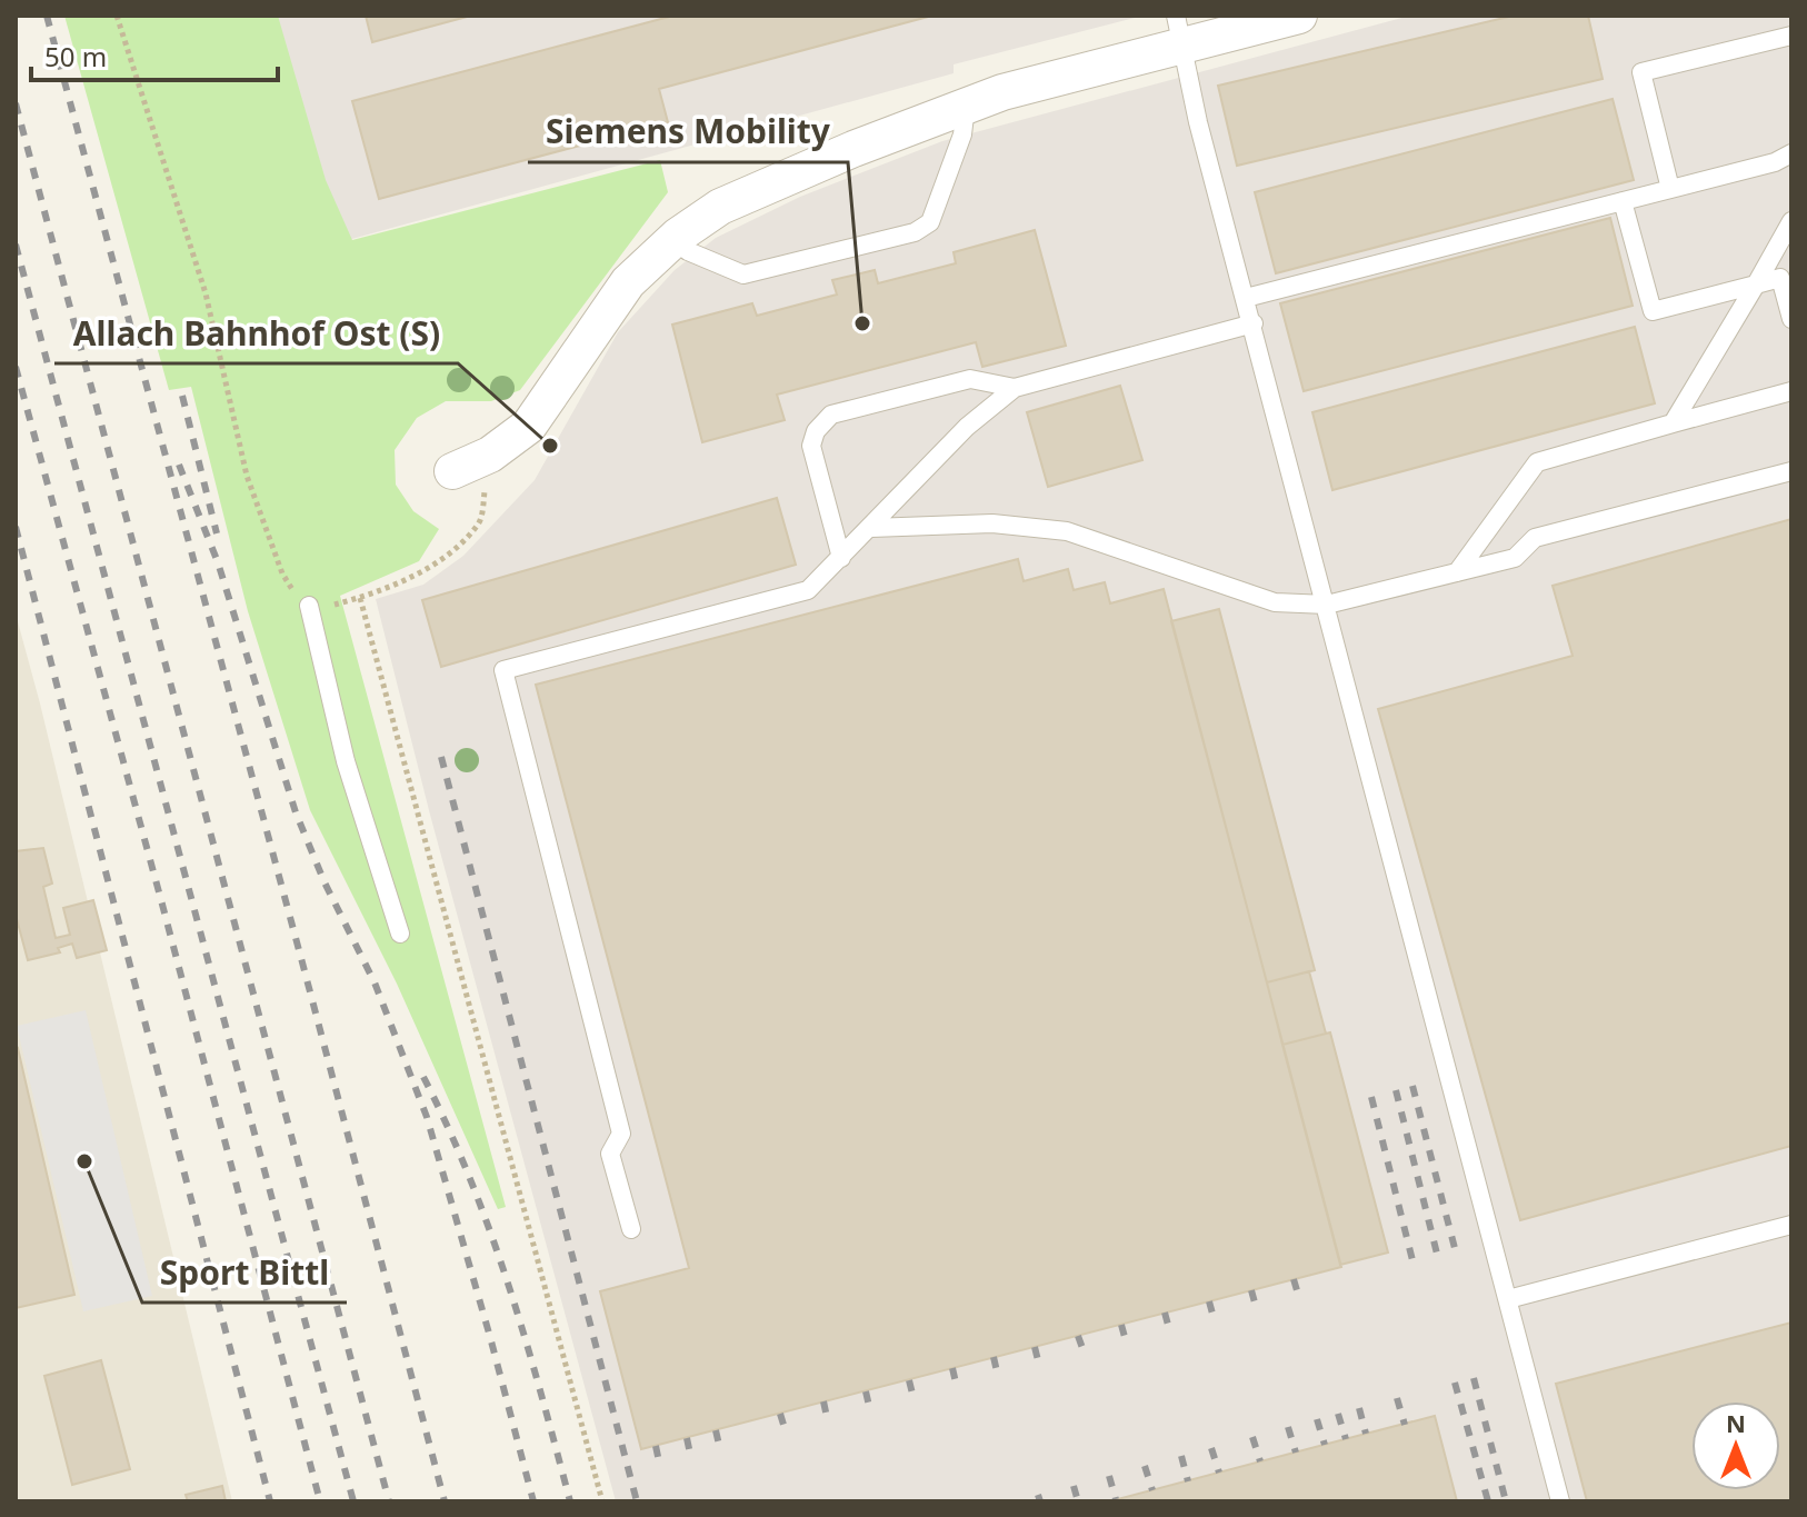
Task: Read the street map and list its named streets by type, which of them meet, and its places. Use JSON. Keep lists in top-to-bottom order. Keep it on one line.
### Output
{"places":["Siemens Mobility","Allach Bahnhof Ost (S)","Sport Bittl"],"scale_bar":"50 m","north":"top"}
